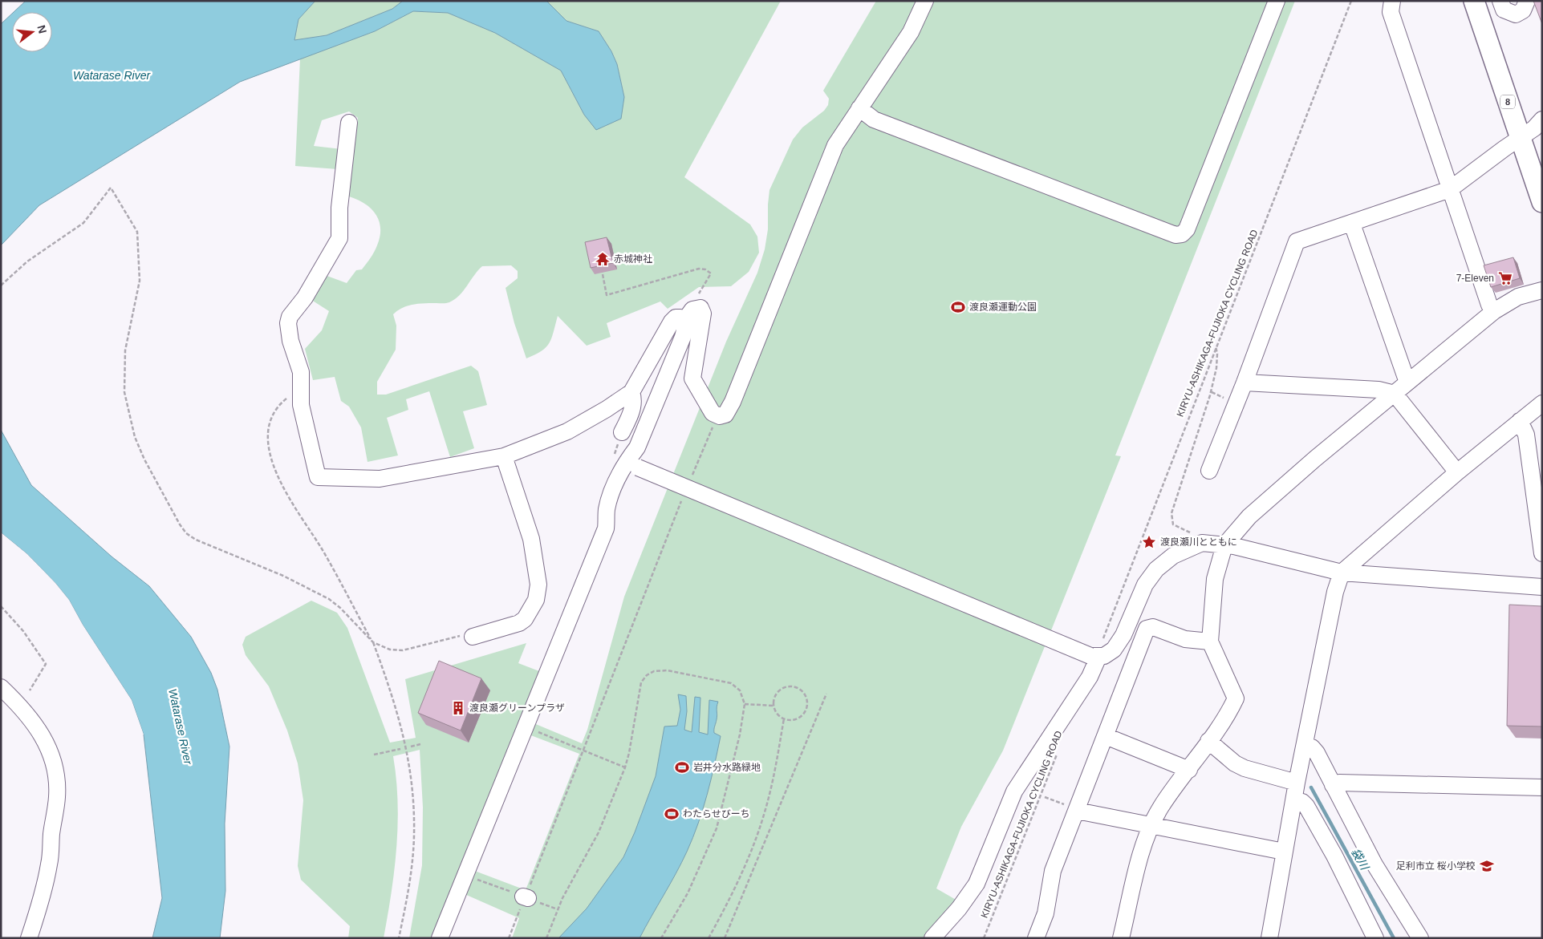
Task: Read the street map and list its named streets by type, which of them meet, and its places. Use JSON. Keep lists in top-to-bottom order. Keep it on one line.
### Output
{"streets":{"main road":["8"],"path":["KIRYU-ASHIKAGA-FUJIOKA CYCLING ROAD"]},"water":["Watarase River","袋川"],"places":{"temple":["赤城神社"],"supermarket":["7-Eleven"],"sports":["渡良瀬運動公園","岩井分水路緑地","わたらせびーち"],"place":["渡良瀬川とともに"],"building":["渡良瀬グリーンプラザ"],"school or university":["足利市立 桜小学校"]},"north":"right"}
